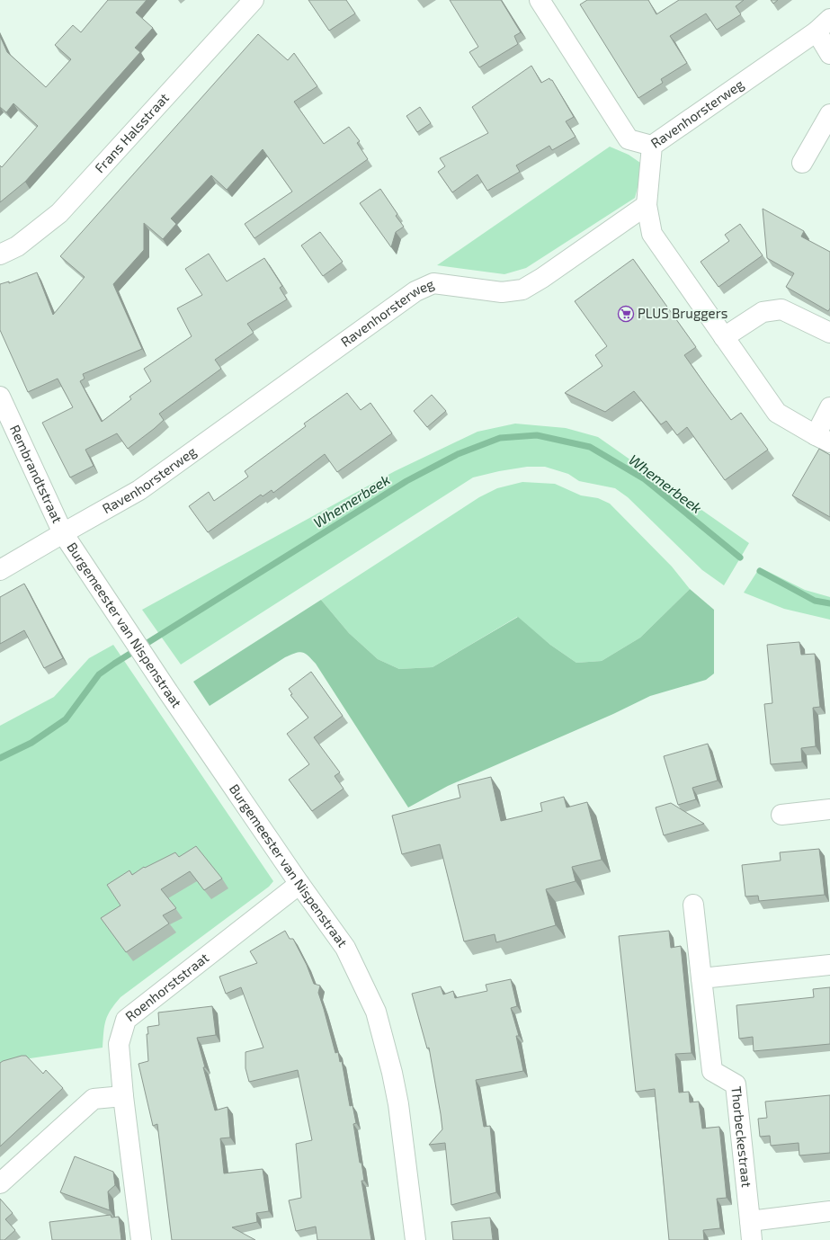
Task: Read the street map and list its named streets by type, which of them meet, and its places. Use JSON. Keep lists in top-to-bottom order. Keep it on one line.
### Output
{"streets":{"street":["Ravenhorsterweg","Frans Halsstraat","Rembrandtstraat","Burgemeester van Nispenstraat","Roenhorststraat","Thorbeckestraat"]},"crossings":[["Ravenhorsterweg","Rembrandtstraat"],["Ravenhorsterweg","Burgemeester van Nispenstraat"],["Rembrandtstraat","Burgemeester van Nispenstraat"],["Burgemeester van Nispenstraat","Roenhorststraat"]],"water":["Whemerbeek"],"places":{"supermarket":["PLUS Bruggers"]}}
